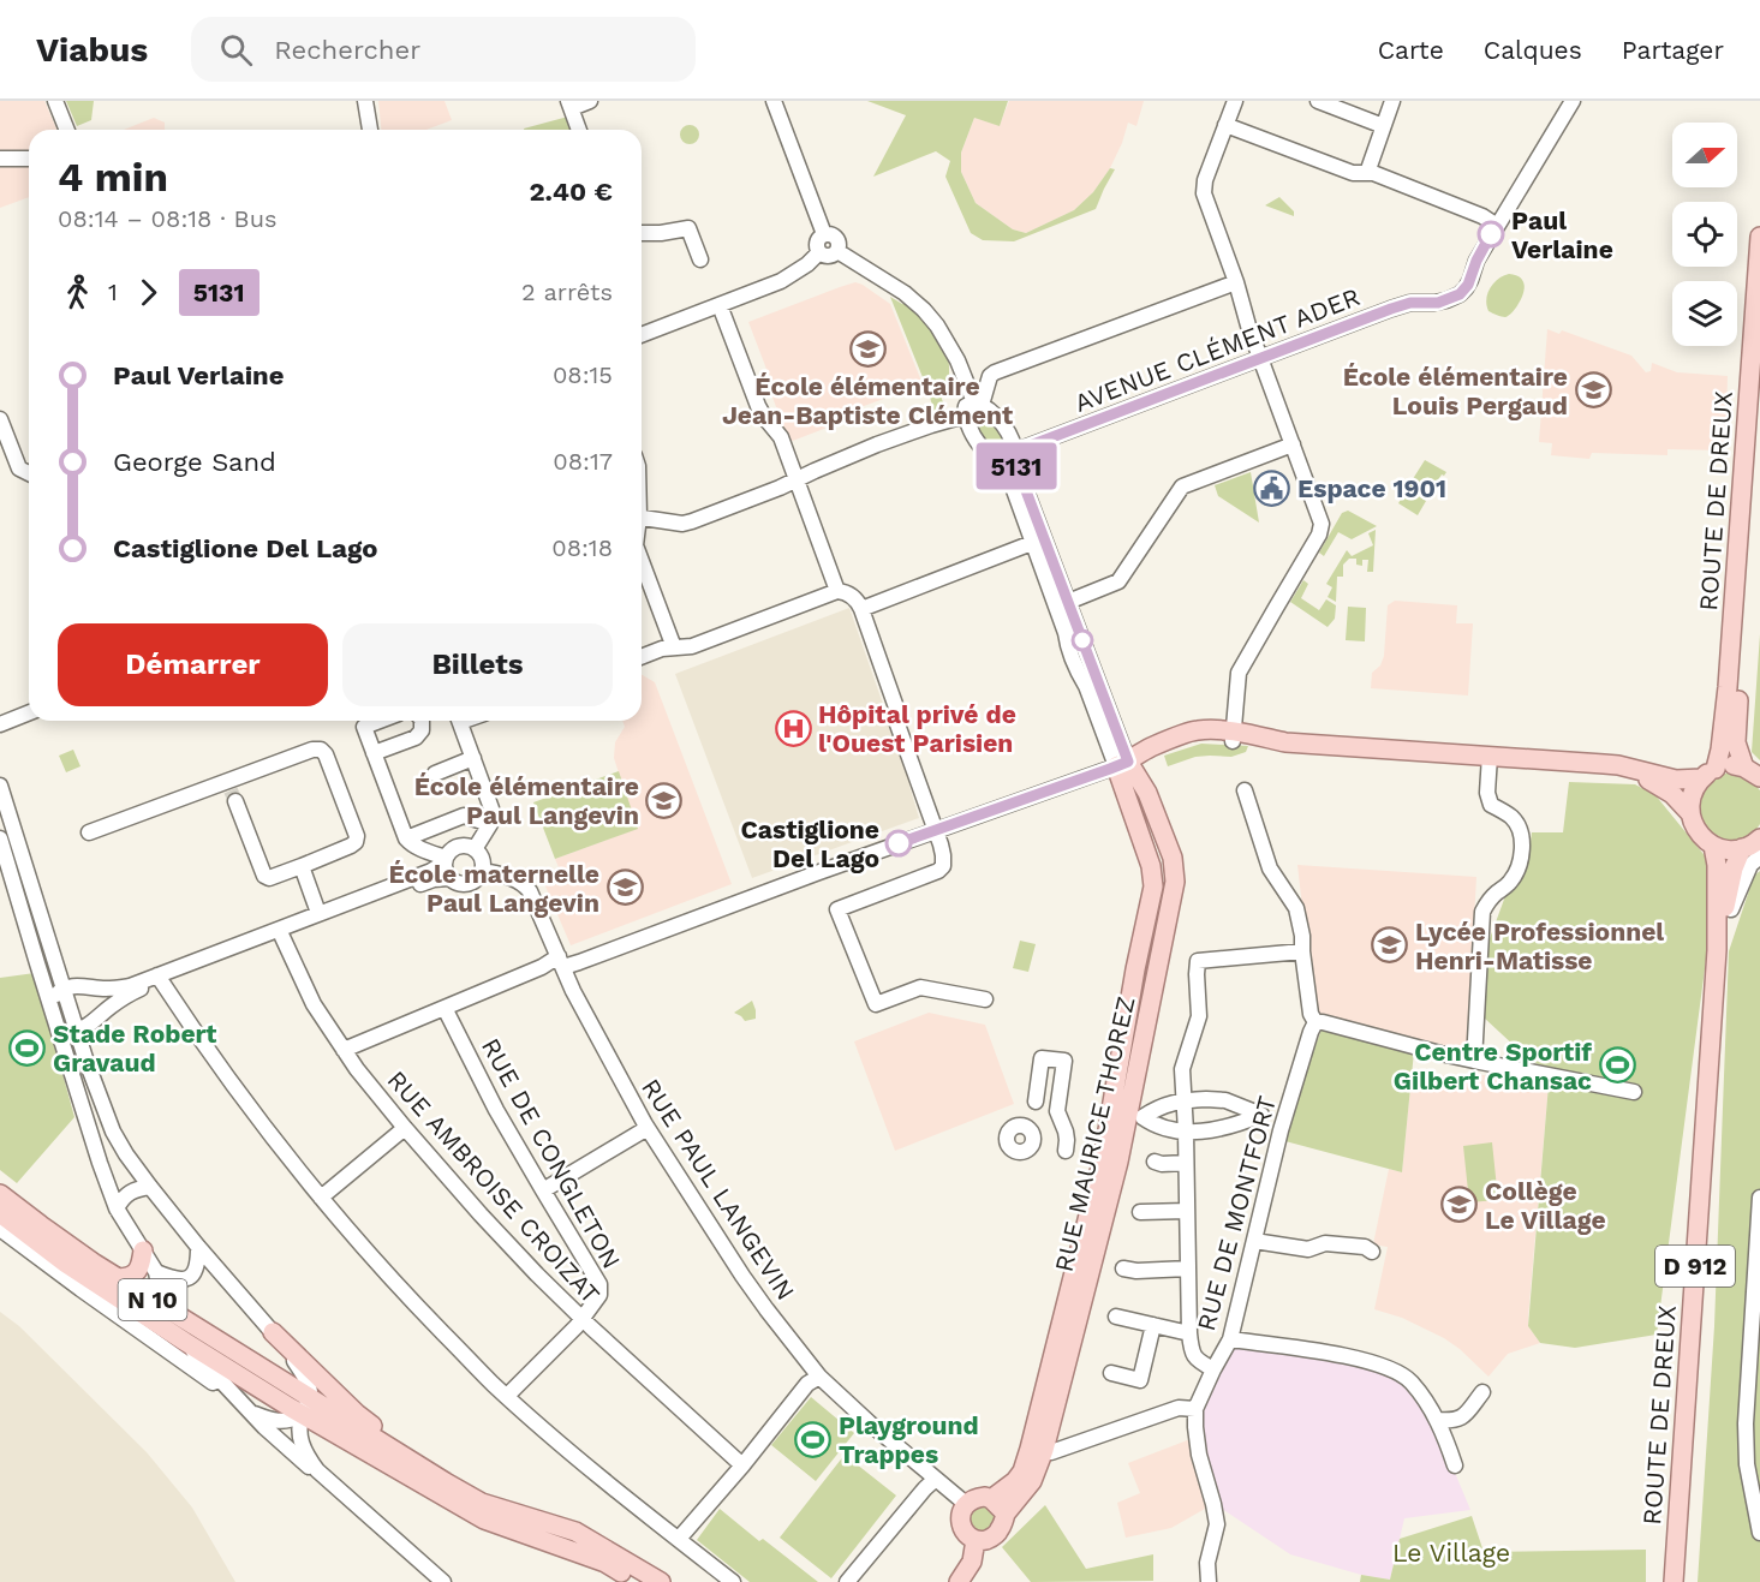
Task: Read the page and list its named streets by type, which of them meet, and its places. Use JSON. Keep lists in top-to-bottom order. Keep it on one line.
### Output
{"streets":{"main road":["ROUTE DE DREUX","RUE MAURICE THOREZ","D 912","N 10"],"street":["AVENUE CLÉMENT ADER","RUE DE CONGLETON","RUE AMBROISE CROIZAT","RUE PAUL LANGEVIN","RUE DE MONTFORT"]},"crossings":[["RUE MAURICE THOREZ","RUE PAUL LANGEVIN"],["RUE DE CONGLETON","RUE AMBROISE CROIZAT"]],"parks":["Le Village"],"places":{"other":["Paul Verlaine","Castiglione Del Lago"],"school or university":["École élémentaire Jean-Baptiste Clément","École élémentaire Louis Pergaud","École élémentaire Paul Langevin","École maternelle Paul Langevin","Lycée Professionnel Henri-Matisse","Collège Le Village"],"public building":["Espace 1901"],"hospital":["Hôpital privé de l'Ouest Parisien"],"sports":["Stade Robert Gravaud","Centre Sportif Gilbert Chansac","Playground Trappes"]},"lines":["bus line 5131"],"north":"right","page":{"header":"Viabus","search":"Rechercher","nav":["Carte","Calques","Partager"],"on_map":"5131","heading":["4 min","08:14 – 08:18 · Bus","2.40 €"],"legs":["1","5131","2 arrêts"],"list":[{"name":"Paul Verlaine","value":"08:15"},{"name":"George Sand","value":"08:17"},{"name":"Castiglione Del Lago","value":"08:18"}],"buttons":["Démarrer","Billets"]}}
